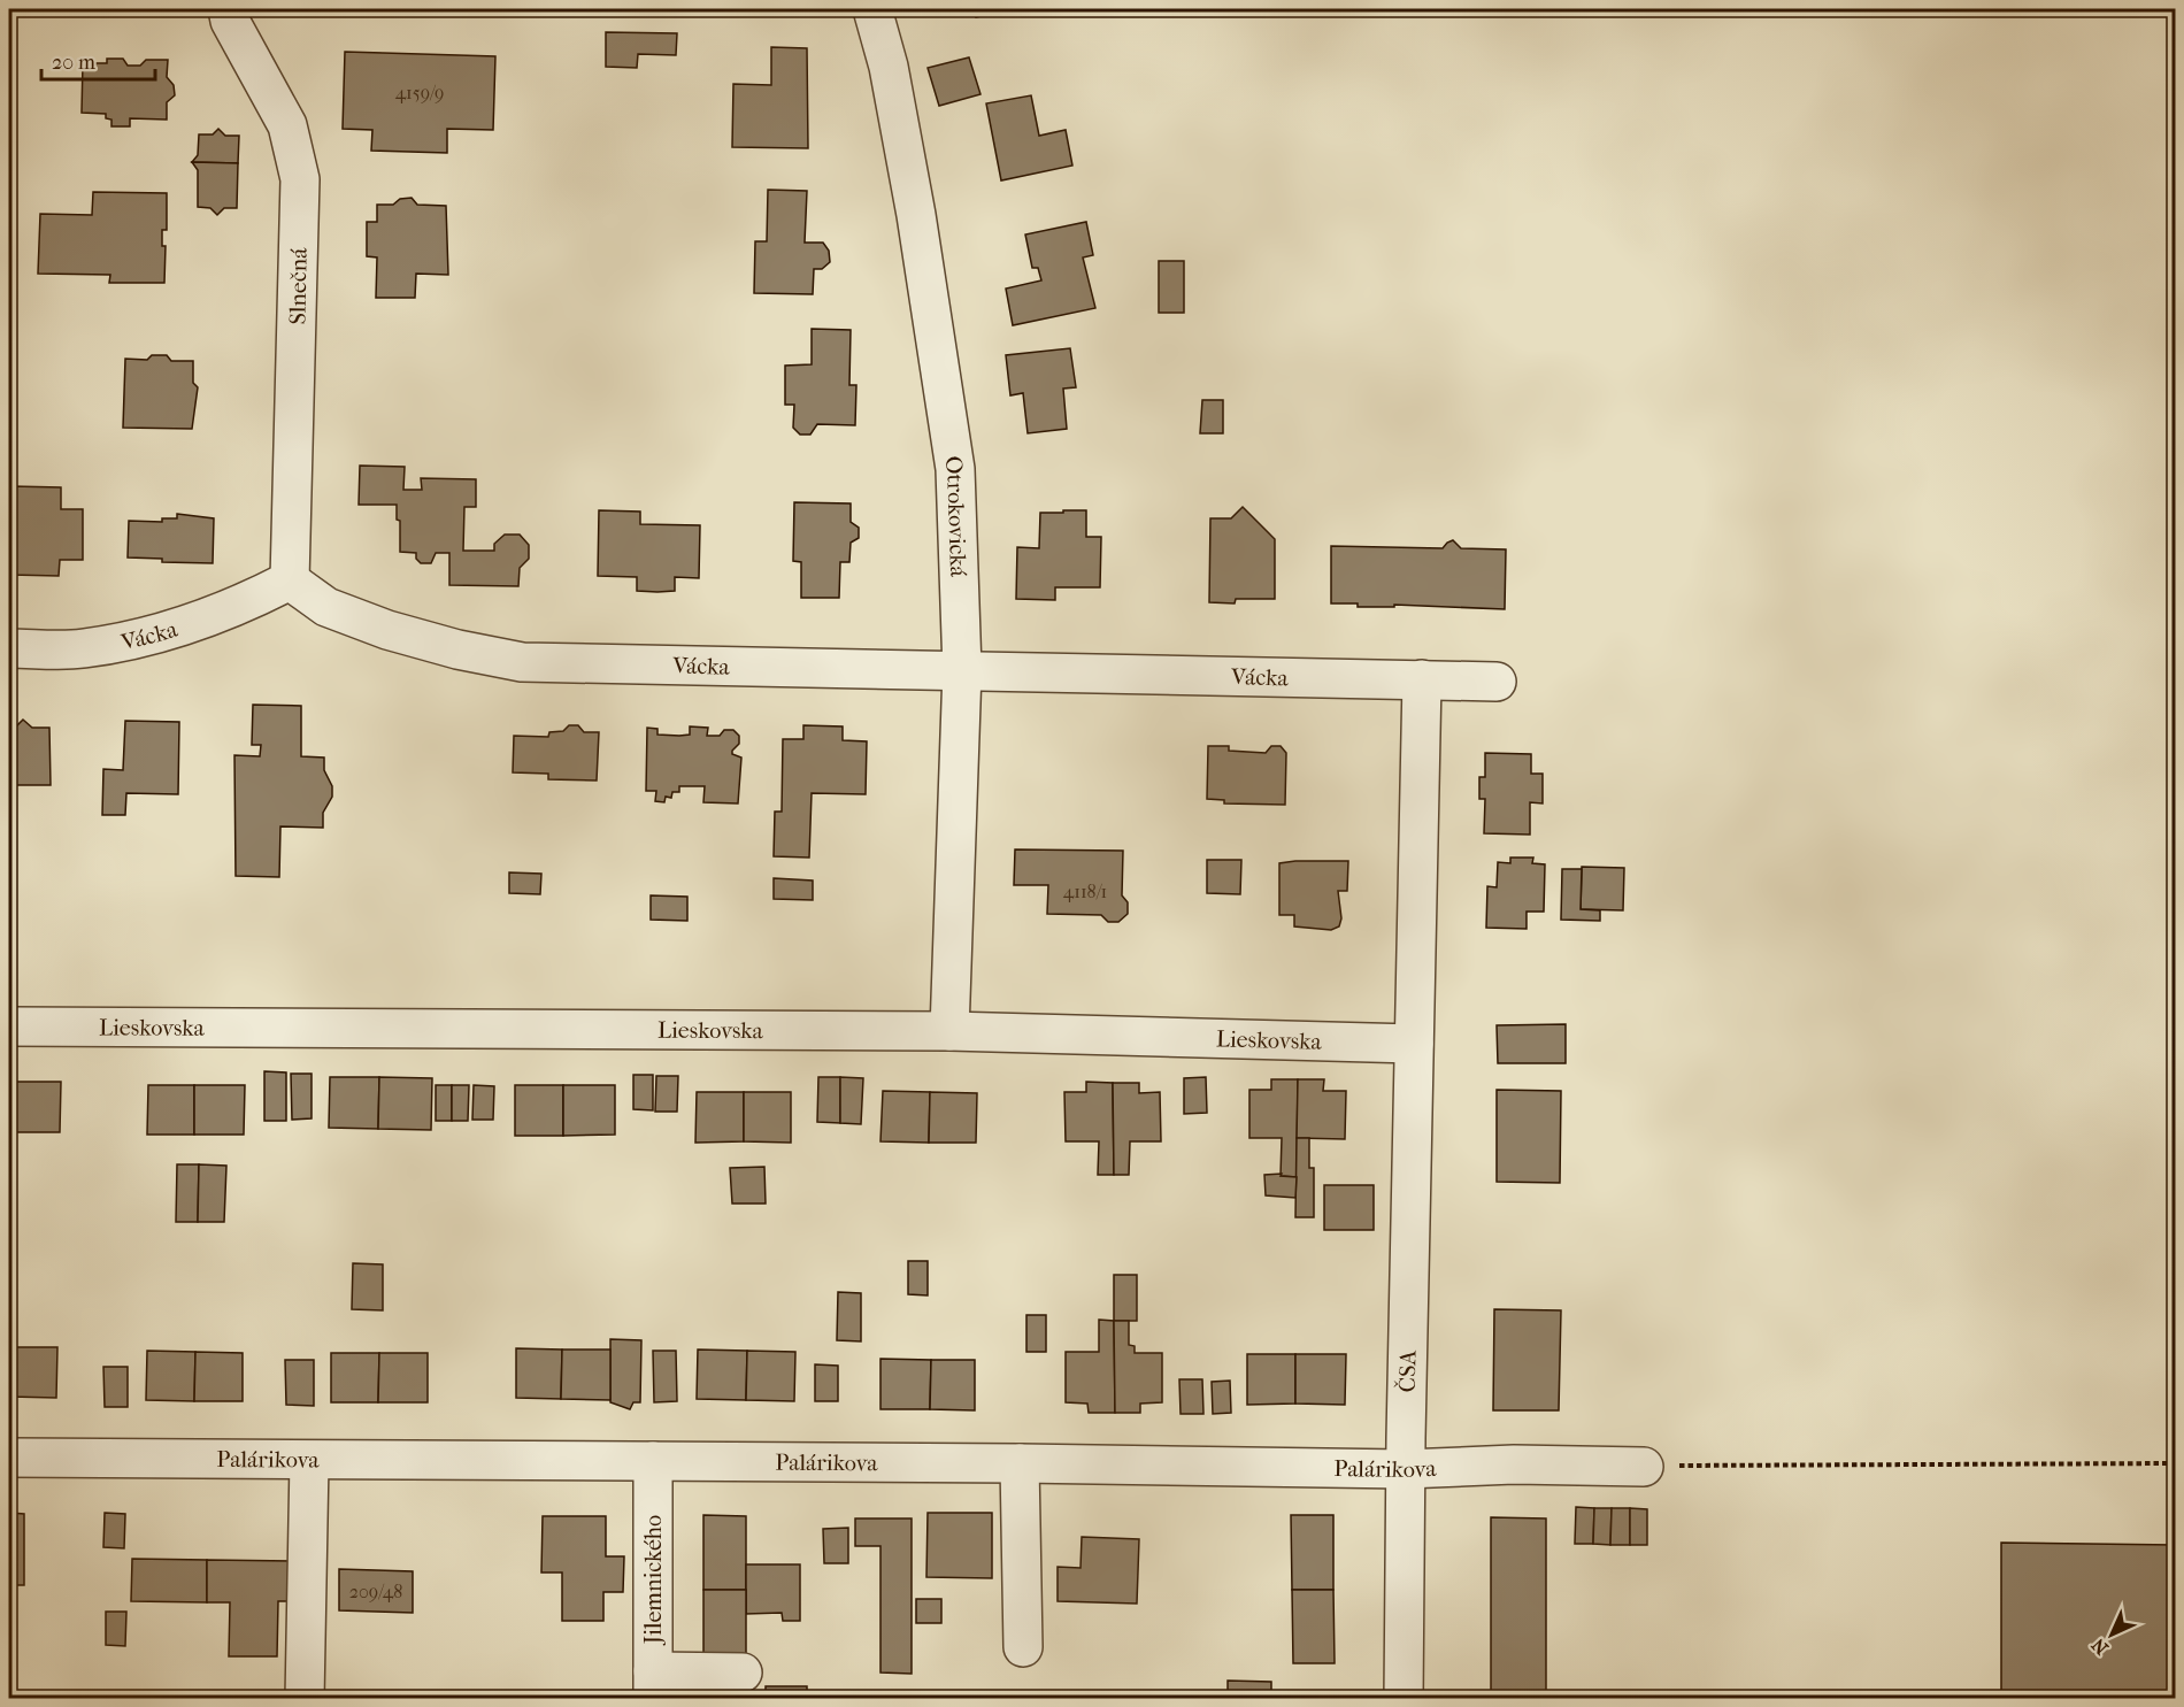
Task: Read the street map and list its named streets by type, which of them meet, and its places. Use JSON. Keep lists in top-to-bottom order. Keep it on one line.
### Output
{"streets":{"street":["Slnečná","Otrokovická","Vácka","Lieskovska","ČSA","Palárikova","Jilemnického"]},"crossings":[["Slnečná","Vácka"],["Otrokovická","Vácka"],["Otrokovická","Lieskovska"],["Lieskovska","ČSA"],["ČSA","Palárikova"],["Palárikova","Jilemnického"]],"house_numbers":["4159/9","4118/1","209/48"],"scale_bar":"20 m","north":"bottom left"}
